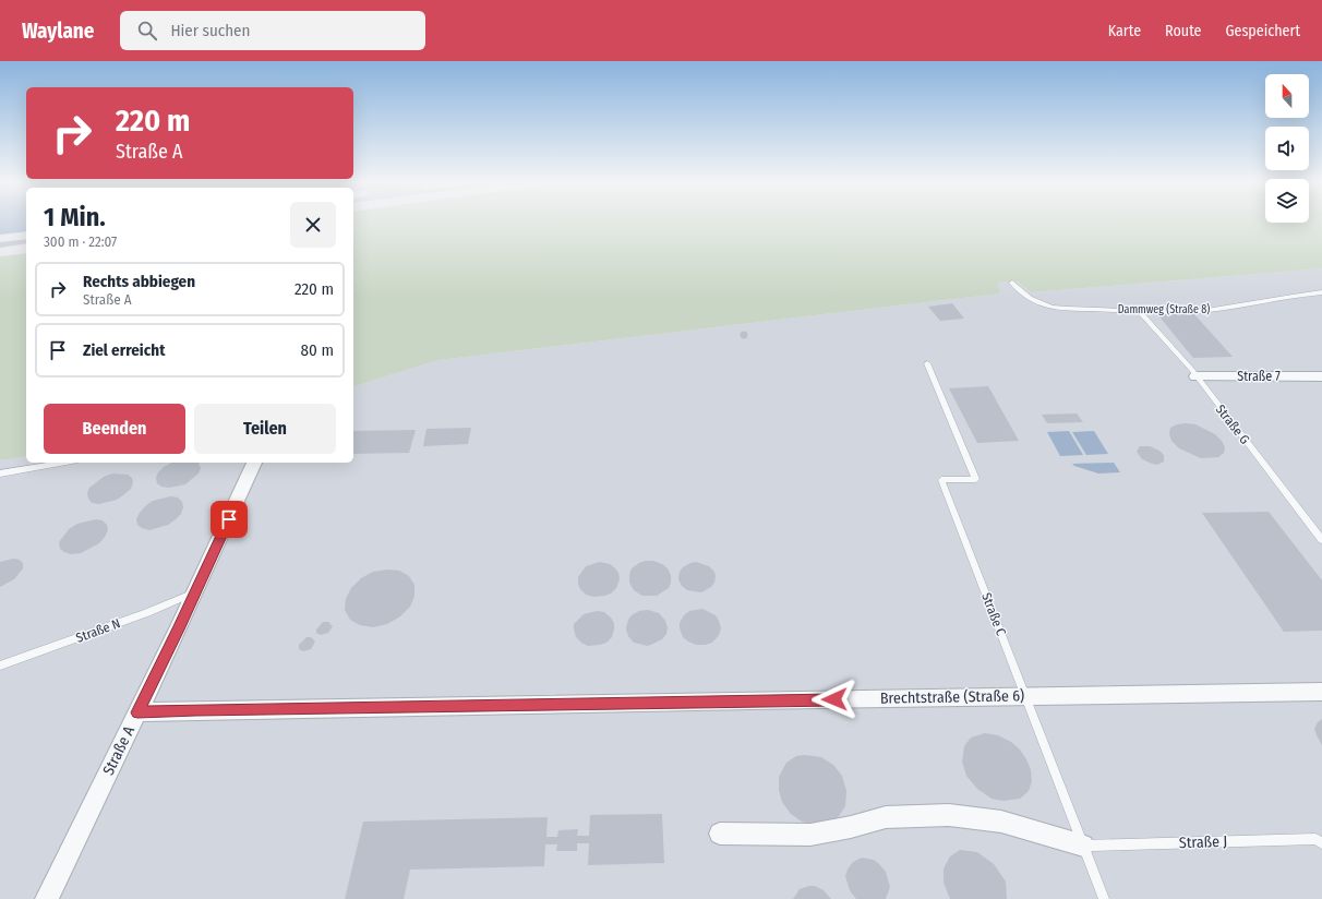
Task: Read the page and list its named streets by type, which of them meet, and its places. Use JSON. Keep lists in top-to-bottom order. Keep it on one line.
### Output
{"streets":{"street":["Straße 7","Brechtstraße (Straße 6)","Straße A"],"lane":["Dammweg (Straße 8)","Straße G","Straße C","Straße N","Straße J"]},"crossings":[["Dammweg (Straße 8)","Straße G"],["Straße 7","Straße G"],["Straße C","Brechtstraße (Straße 6)"],["Straße C","Straße J"],["Straße N","Straße A"],["Brechtstraße (Straße 6)","Straße A"]],"north":"top","page":{"header":"Waylane","search":"Hier suchen","nav":["Karte","Route","Gespeichert"],"turn":["220 m","Straße A"],"heading":["1 Min.","300 m · 22:07"],"list":[{"name":"Rechts abbiegen","note":"Straße A","value":"220 m"},{"name":"Ziel erreicht","value":"80 m"}],"buttons":["Beenden","Teilen"]}}
